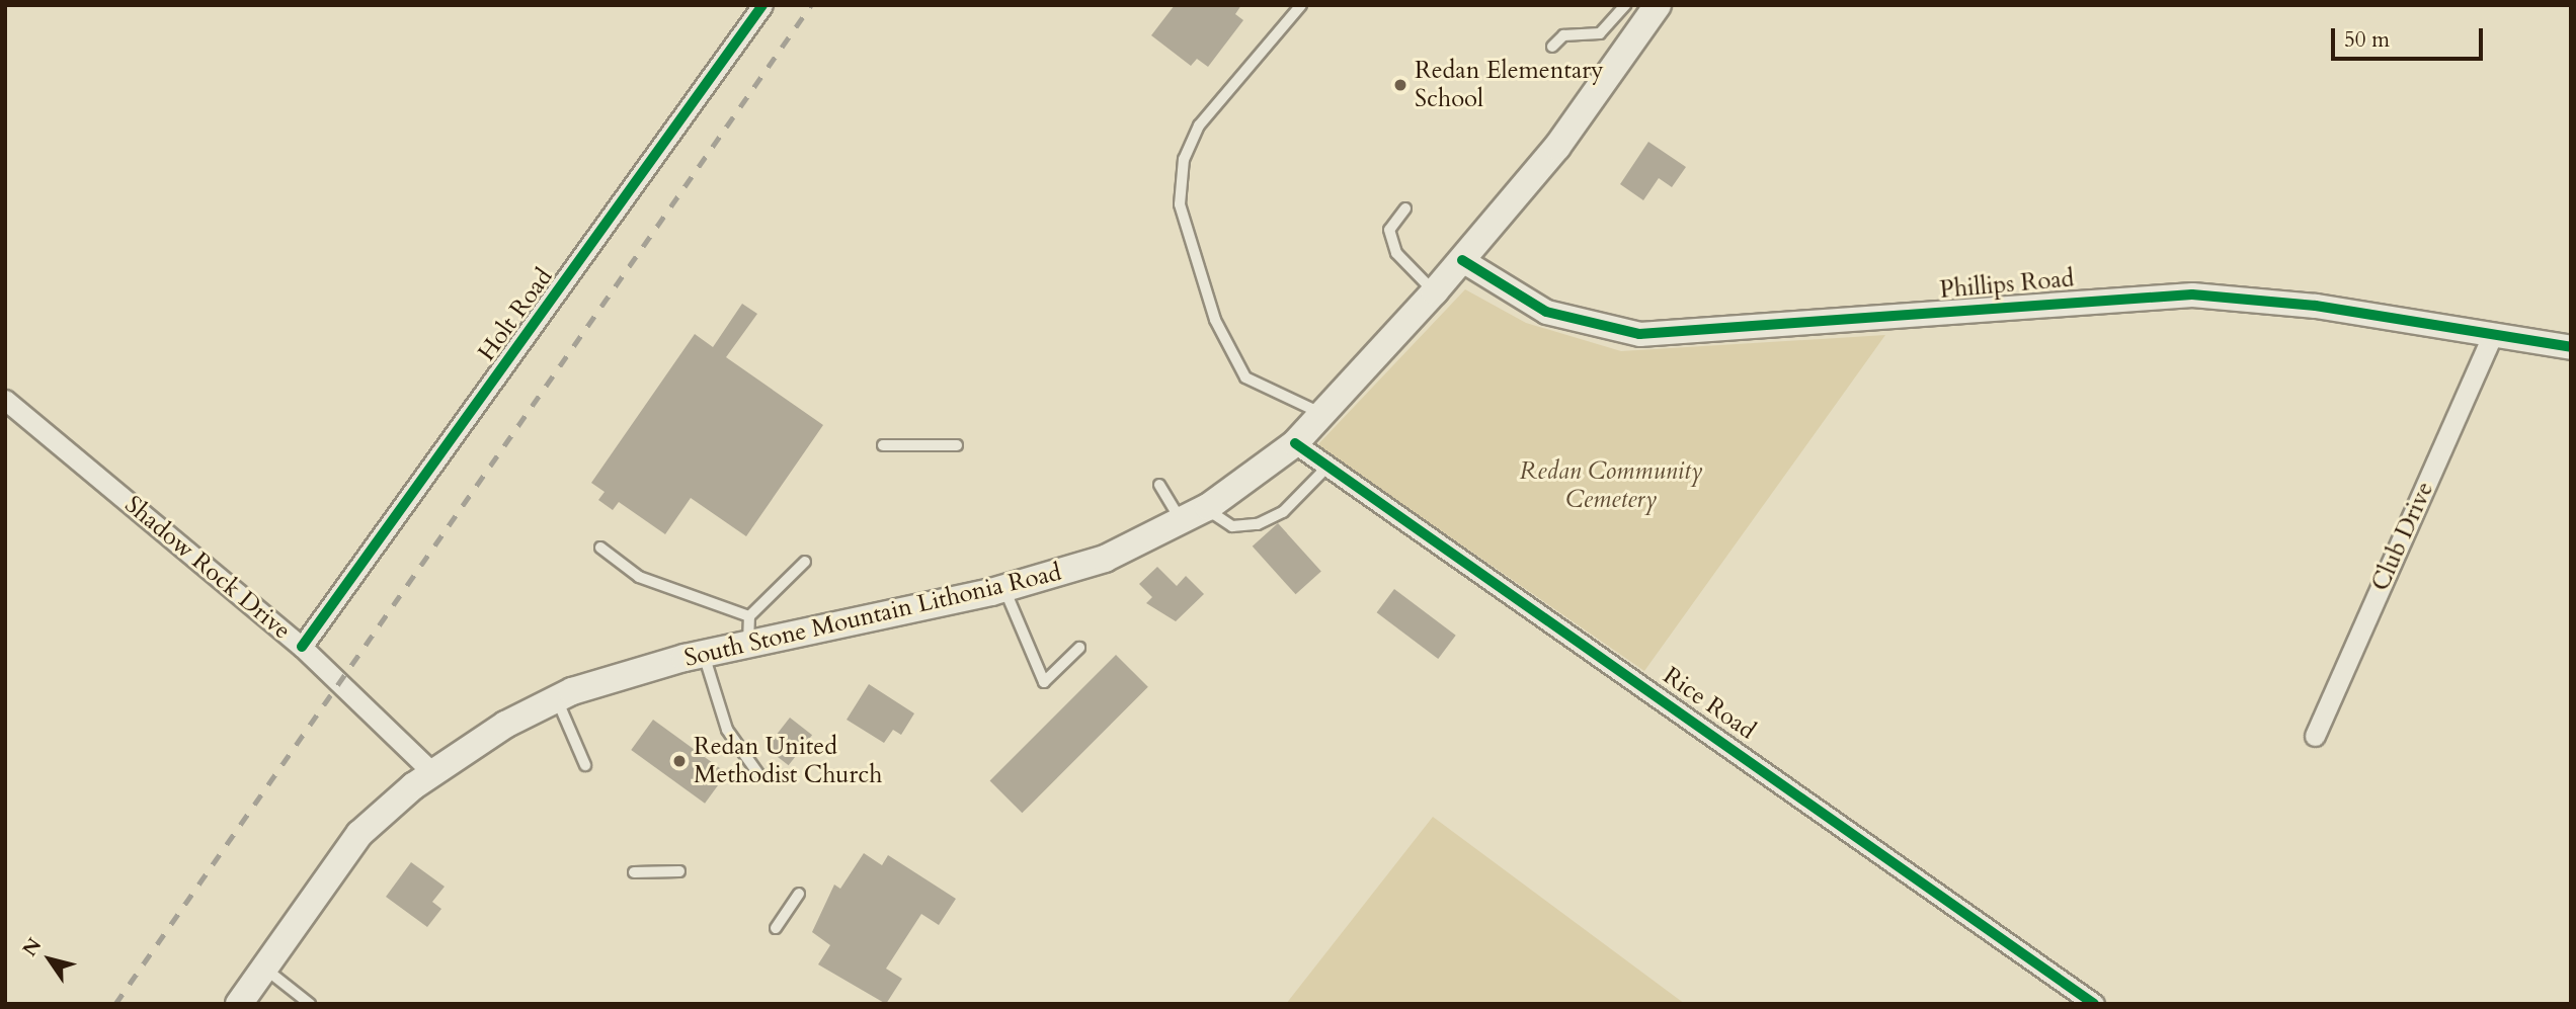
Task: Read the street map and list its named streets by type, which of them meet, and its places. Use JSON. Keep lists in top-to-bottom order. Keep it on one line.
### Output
{"streets":{"main road":["South Stone Mountain Lithonia Road"],"street":["Phillips Road","Holt Road","Club Drive","Shadow Rock Drive","Rice Road"]},"crossings":[["Phillips Road","Club Drive"],["Phillips Road","South Stone Mountain Lithonia Road"],["Holt Road","Shadow Rock Drive"],["Shadow Rock Drive","South Stone Mountain Lithonia Road"],["South Stone Mountain Lithonia Road","Rice Road"]],"parks":["Redan Community Cemetery"],"places":["Redan Elementary School","Redan United Methodist Church"],"scale_bar":"50 m","north":"top left"}
